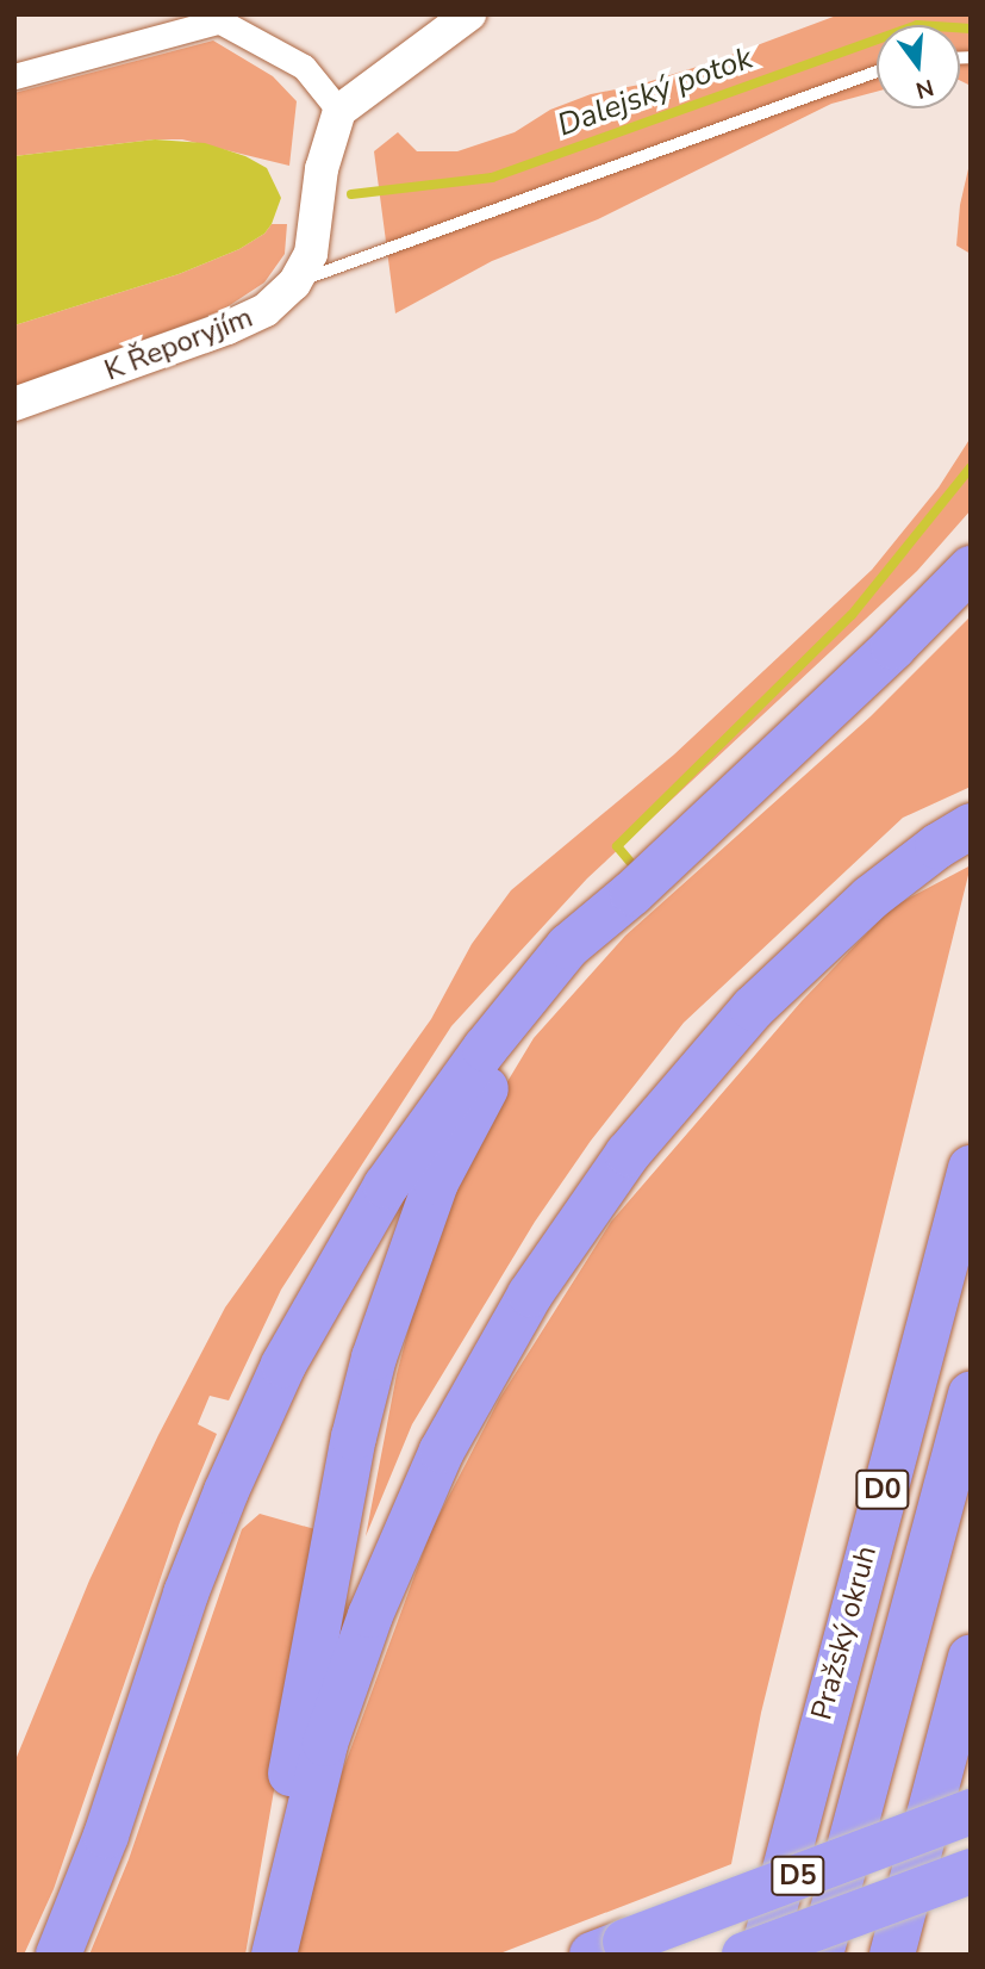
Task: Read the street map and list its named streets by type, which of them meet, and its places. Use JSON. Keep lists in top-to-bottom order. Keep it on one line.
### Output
{"streets":{"highway":["D0","Pražský okruh","D5"],"street":["K Řeporyjím"]},"crossings":[["Pražský okruh","D5"]],"water":["Dalejský potok"],"north":"bottom"}
